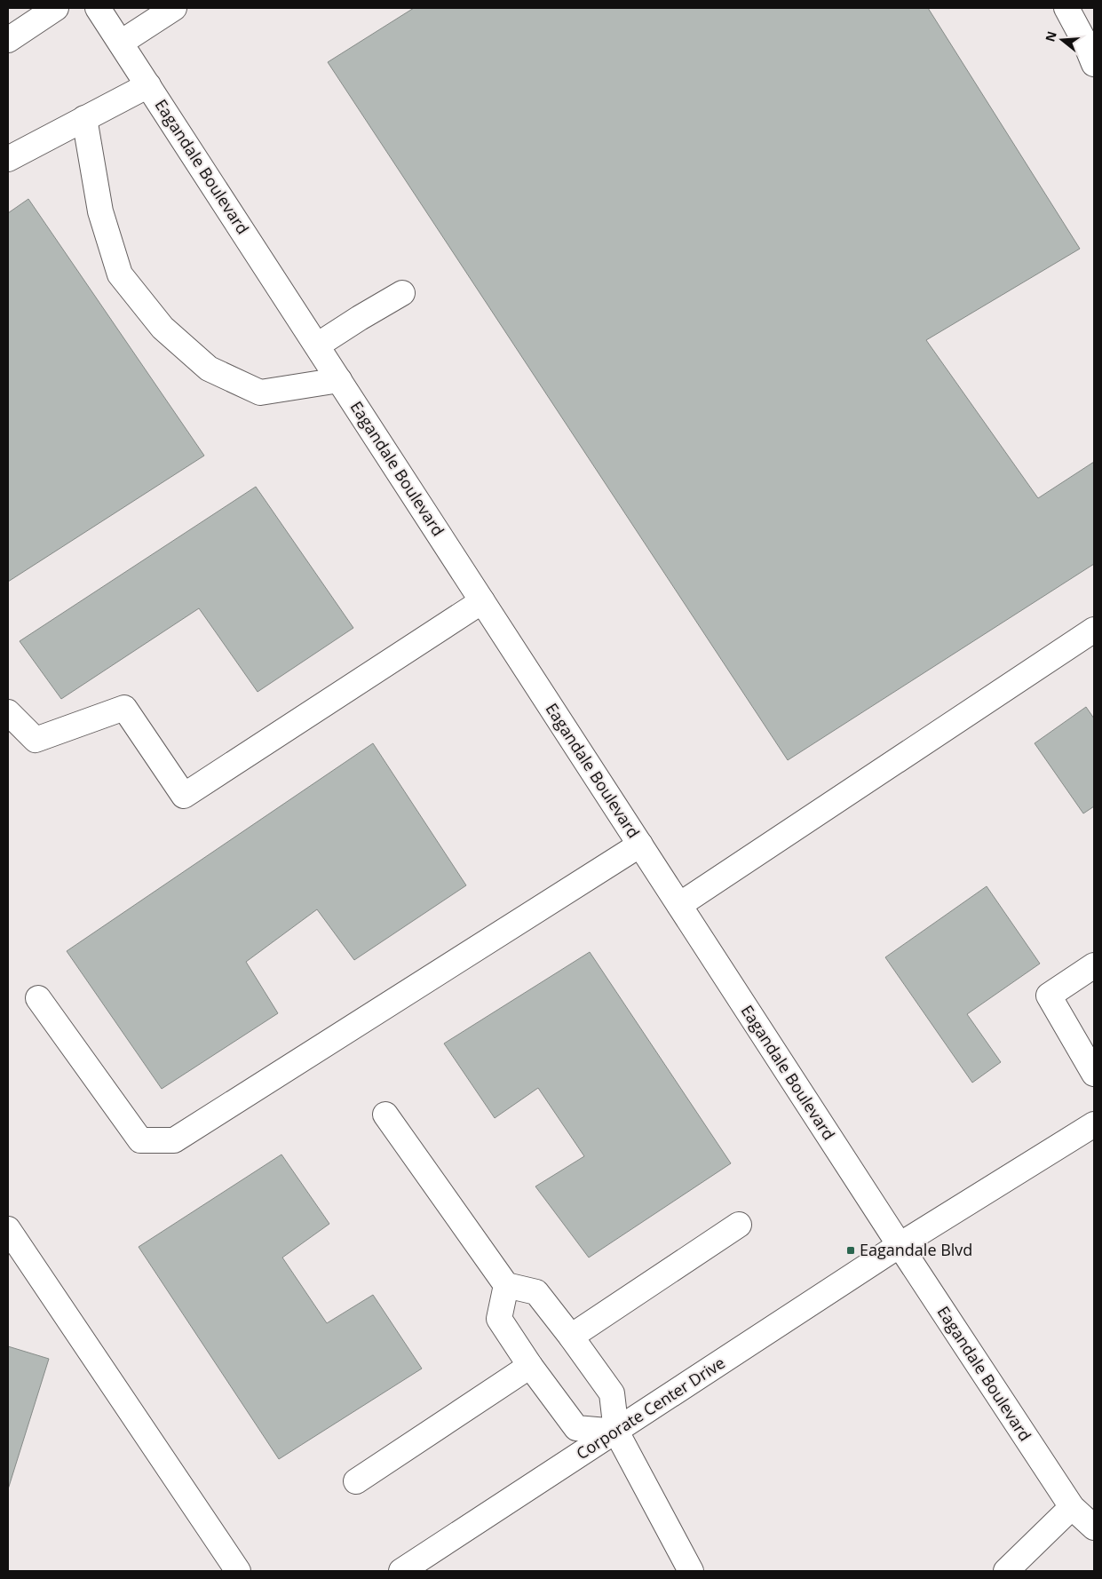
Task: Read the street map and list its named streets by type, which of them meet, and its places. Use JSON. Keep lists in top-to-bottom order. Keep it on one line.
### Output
{"streets":{"street":["Eagandale Boulevard","Corporate Center Drive"]},"crossings":[["Eagandale Boulevard","Corporate Center Drive"]],"places":{"transit":["Eagandale Blvd"]},"north":"left"}
